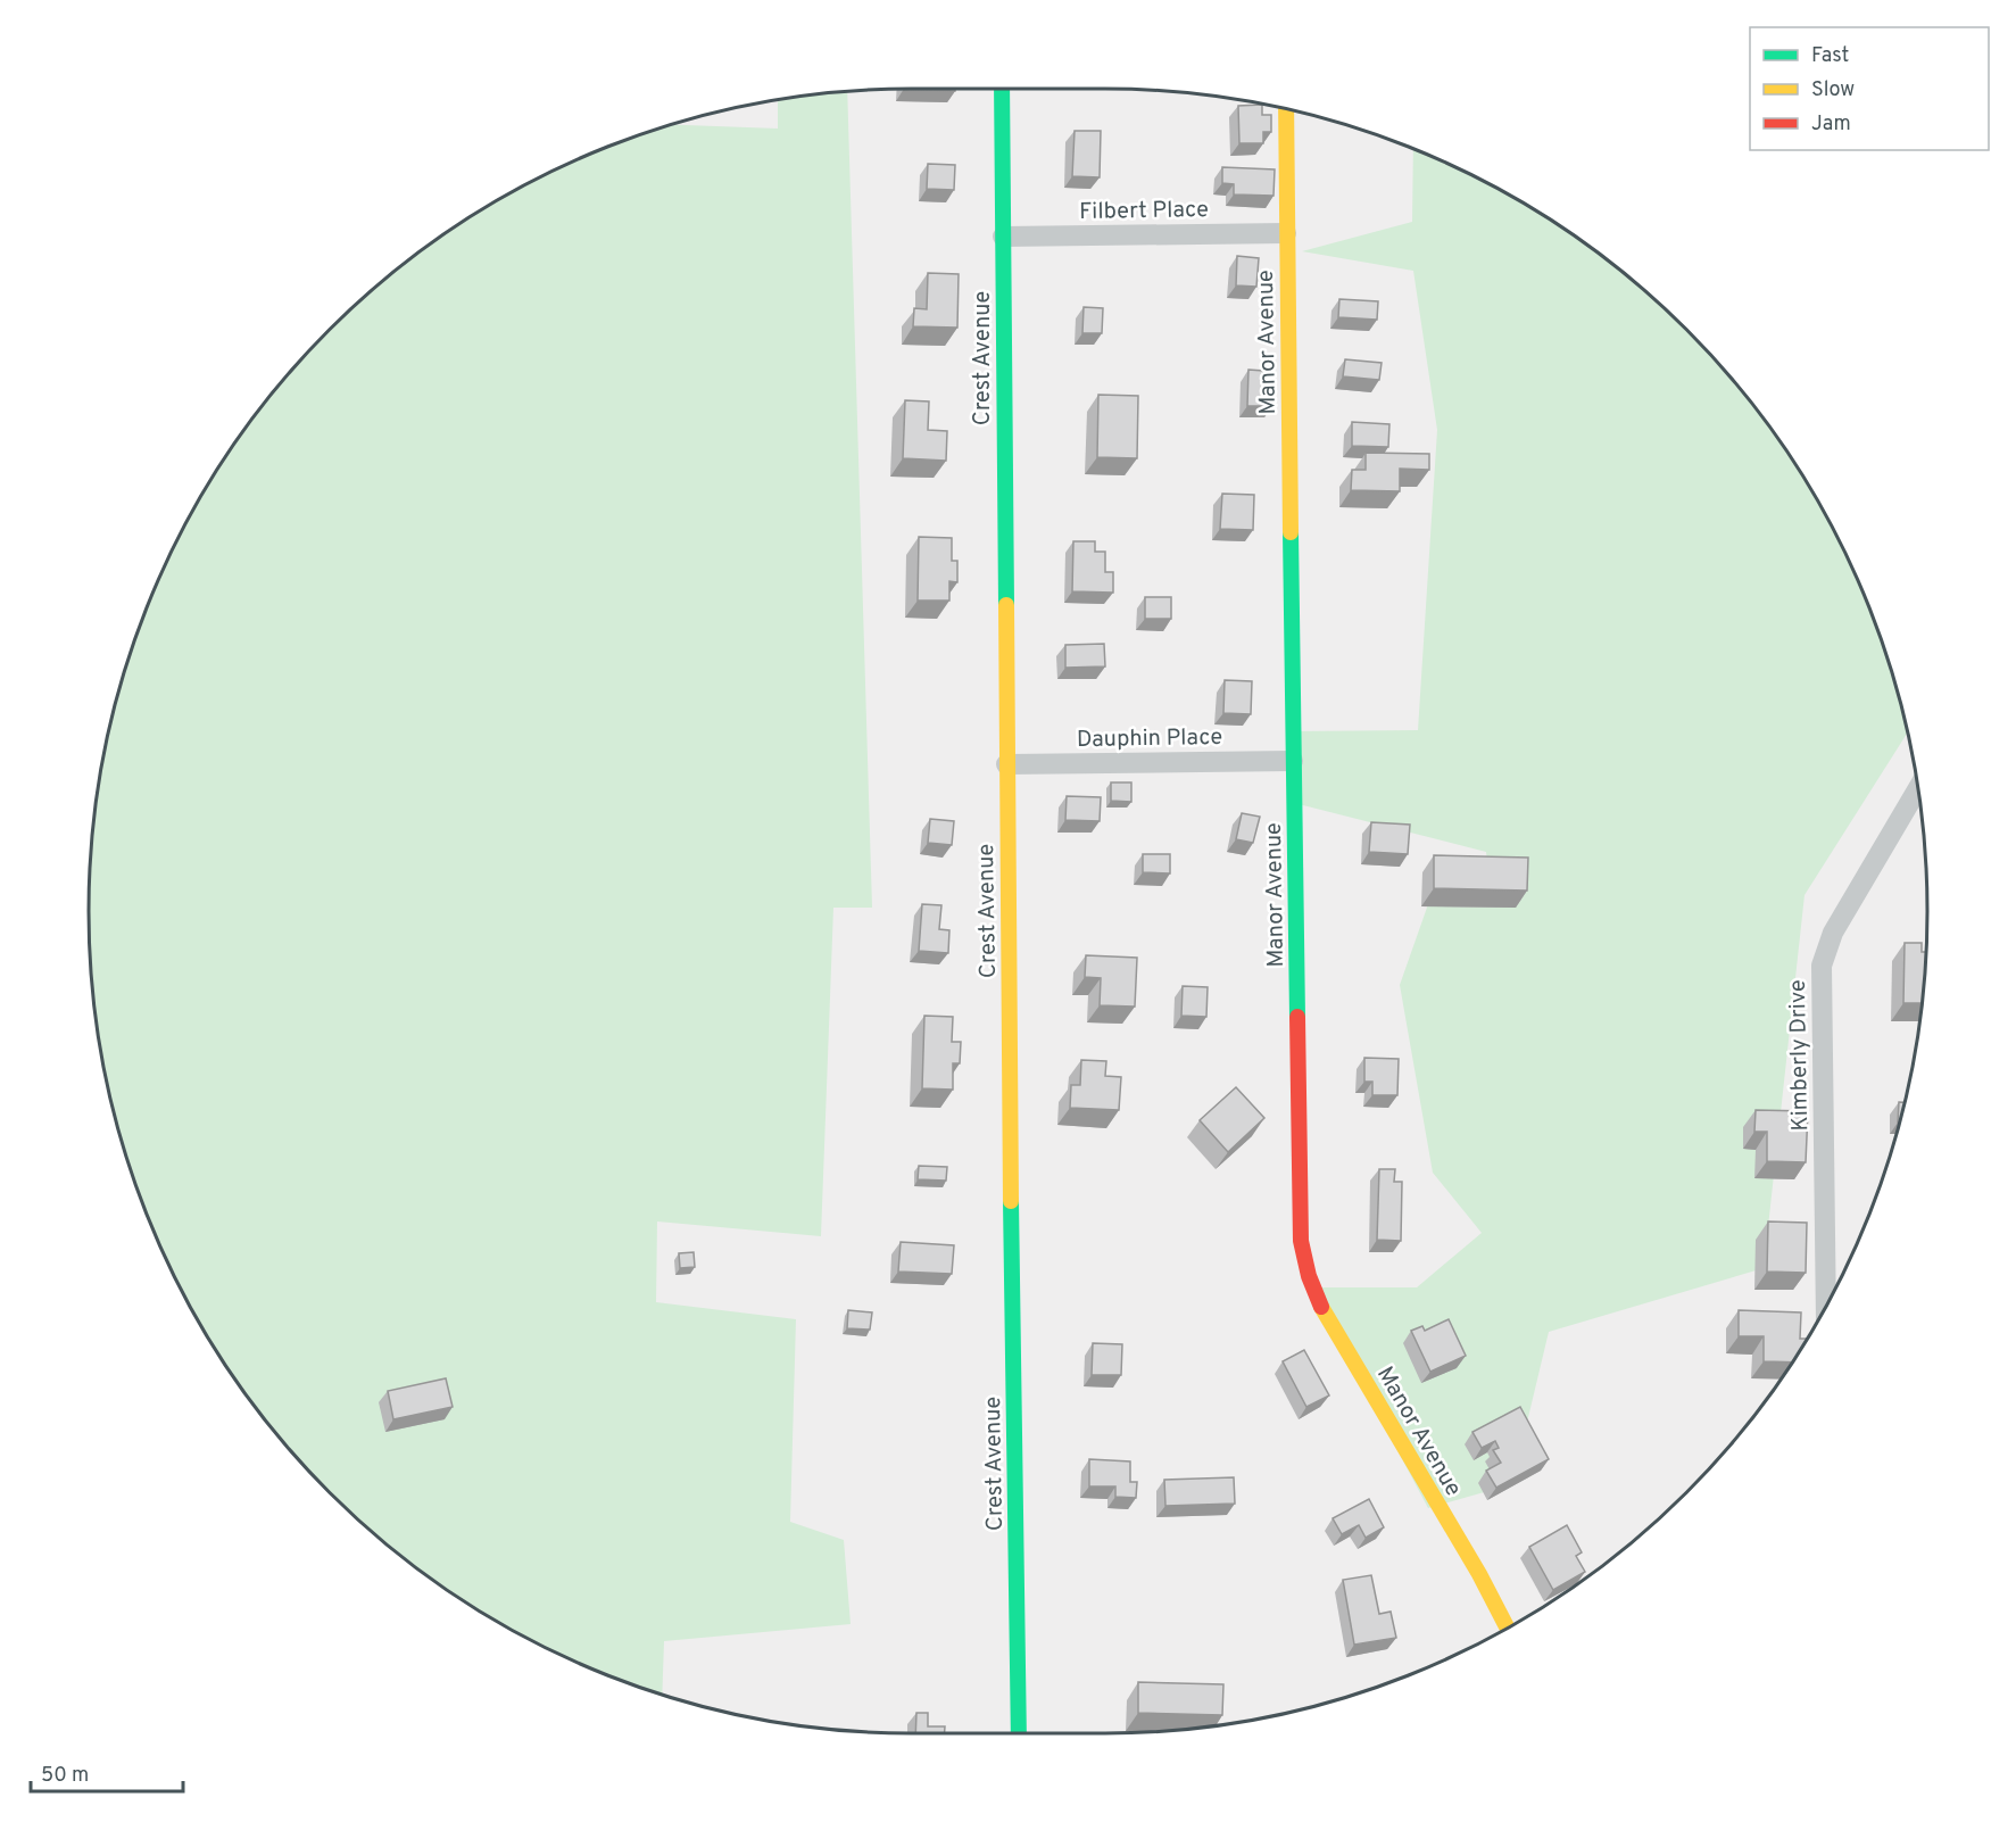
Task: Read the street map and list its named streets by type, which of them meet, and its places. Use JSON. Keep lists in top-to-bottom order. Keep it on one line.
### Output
{"streets":{"street":["Filbert Place","Manor Avenue","Crest Avenue","Dauphin Place","Kimberly Drive"]},"crossings":[["Filbert Place","Manor Avenue"],["Filbert Place","Crest Avenue"],["Manor Avenue","Dauphin Place"],["Crest Avenue","Dauphin Place"]],"legend":["Fast","Slow","Jam"],"scale_bar":"50 m"}
